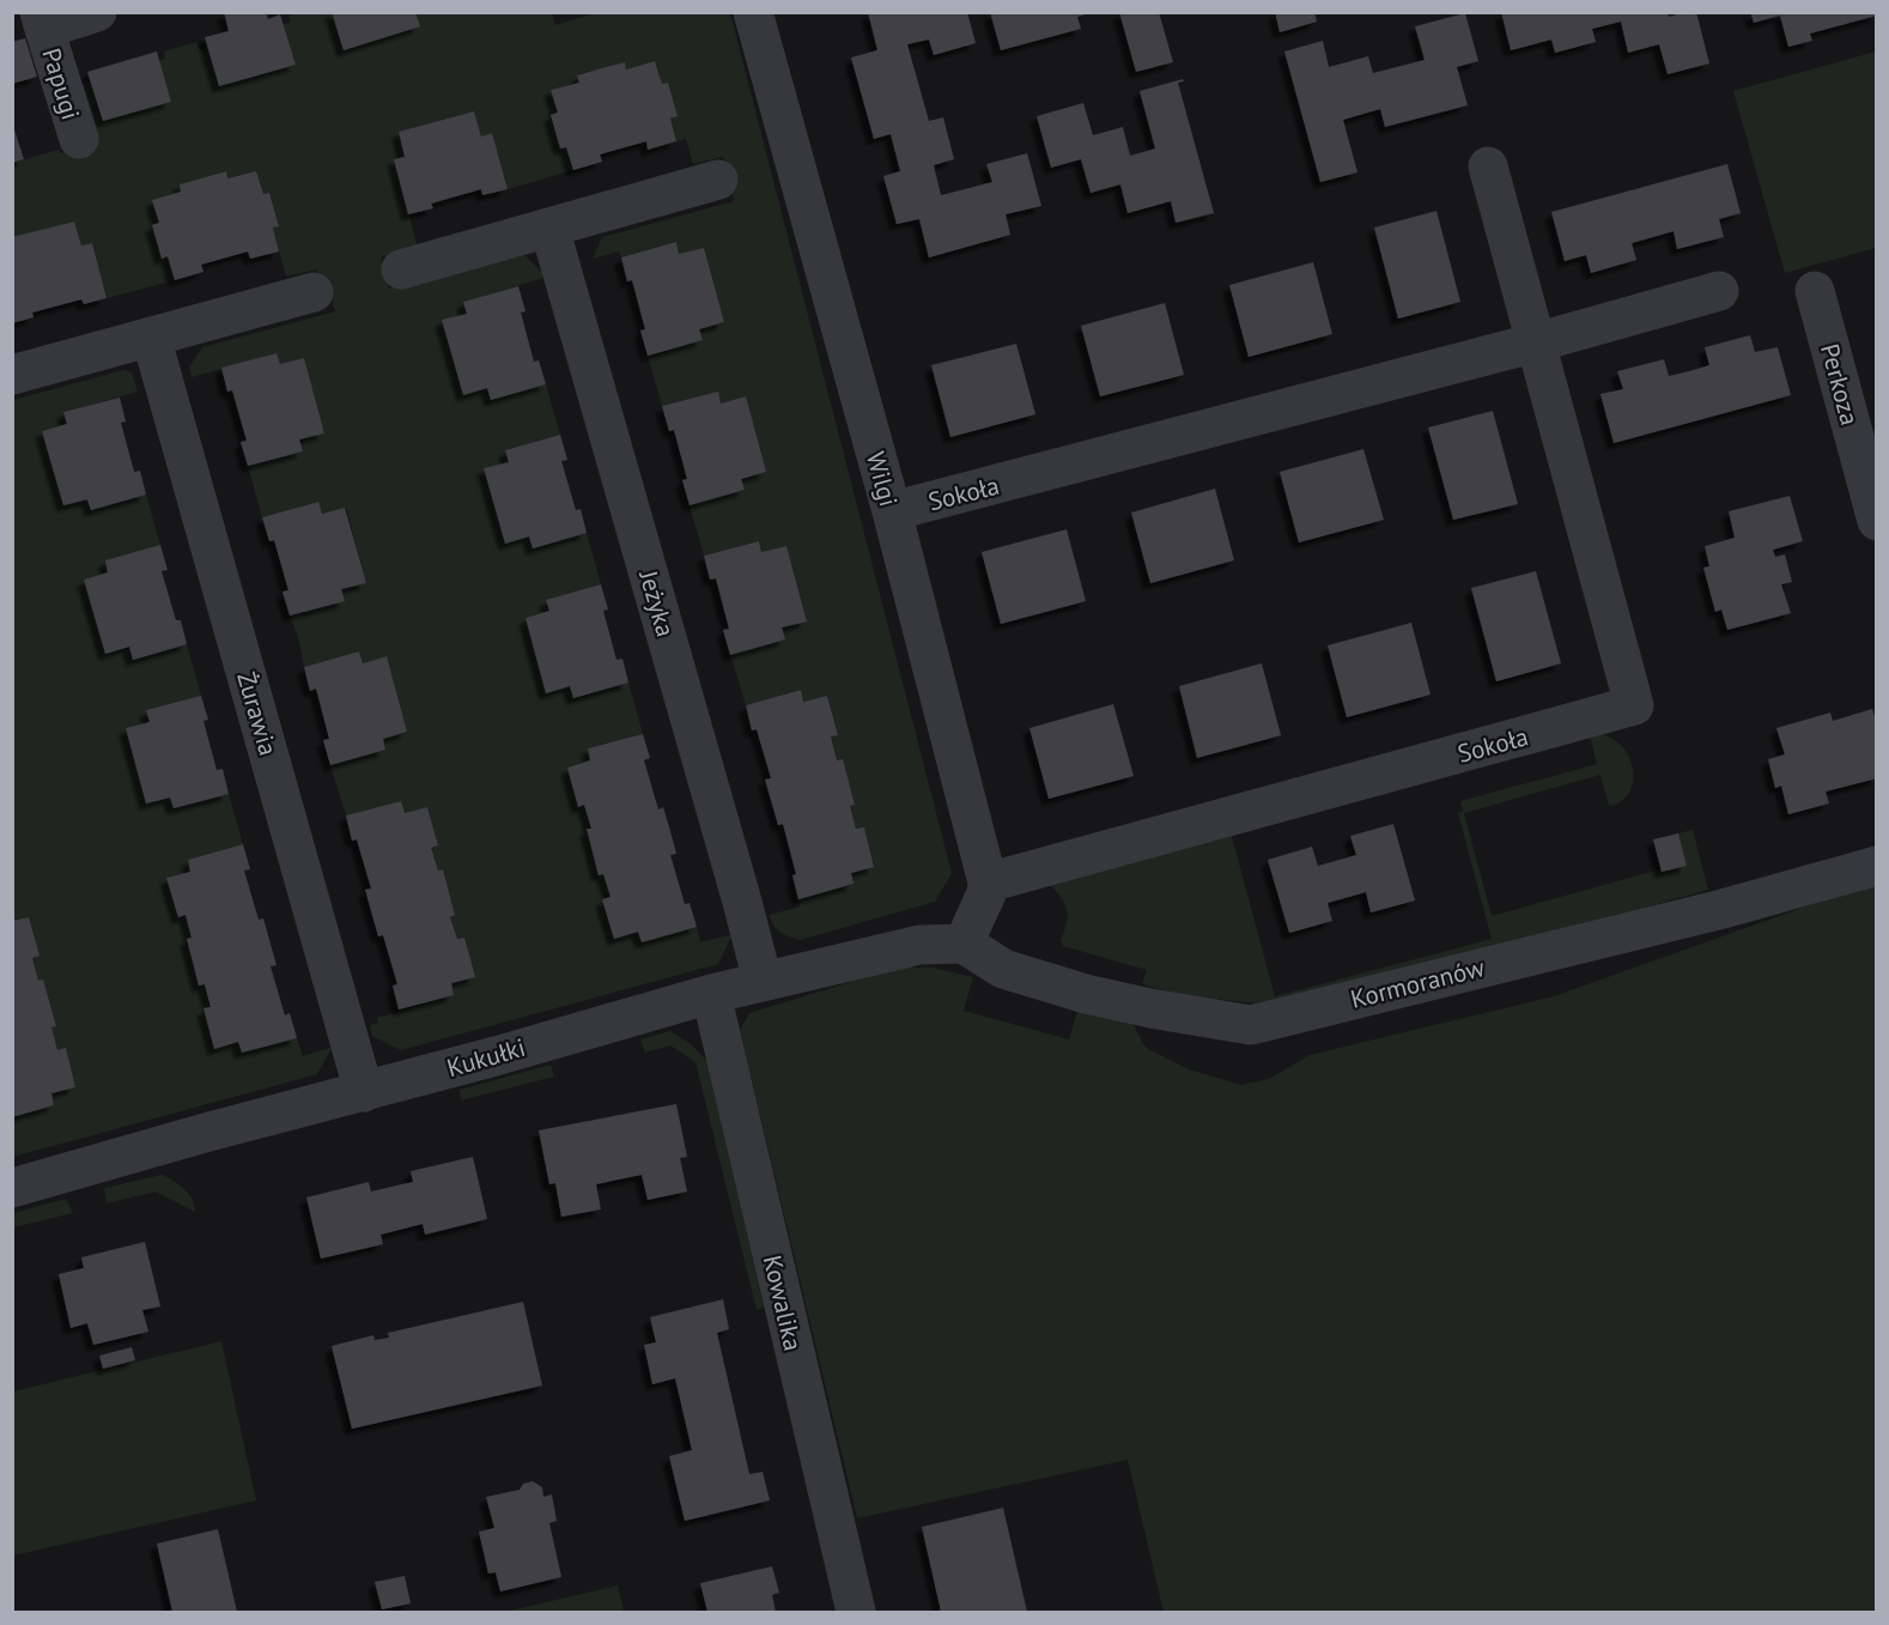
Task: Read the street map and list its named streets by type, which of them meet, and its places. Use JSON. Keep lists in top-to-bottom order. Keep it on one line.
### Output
{"streets":{"street":["Papugi","Perkoza","Wilgi","Sokoła","Jeżyka","Żurawia","Kormoranów","Kukułki","Kowalika"]},"crossings":[["Wilgi","Sokoła"],["Jeżyka","Kukułki"],["Żurawia","Kukułki"],["Kormoranów","Kukułki"],["Kukułki","Kowalika"]]}
